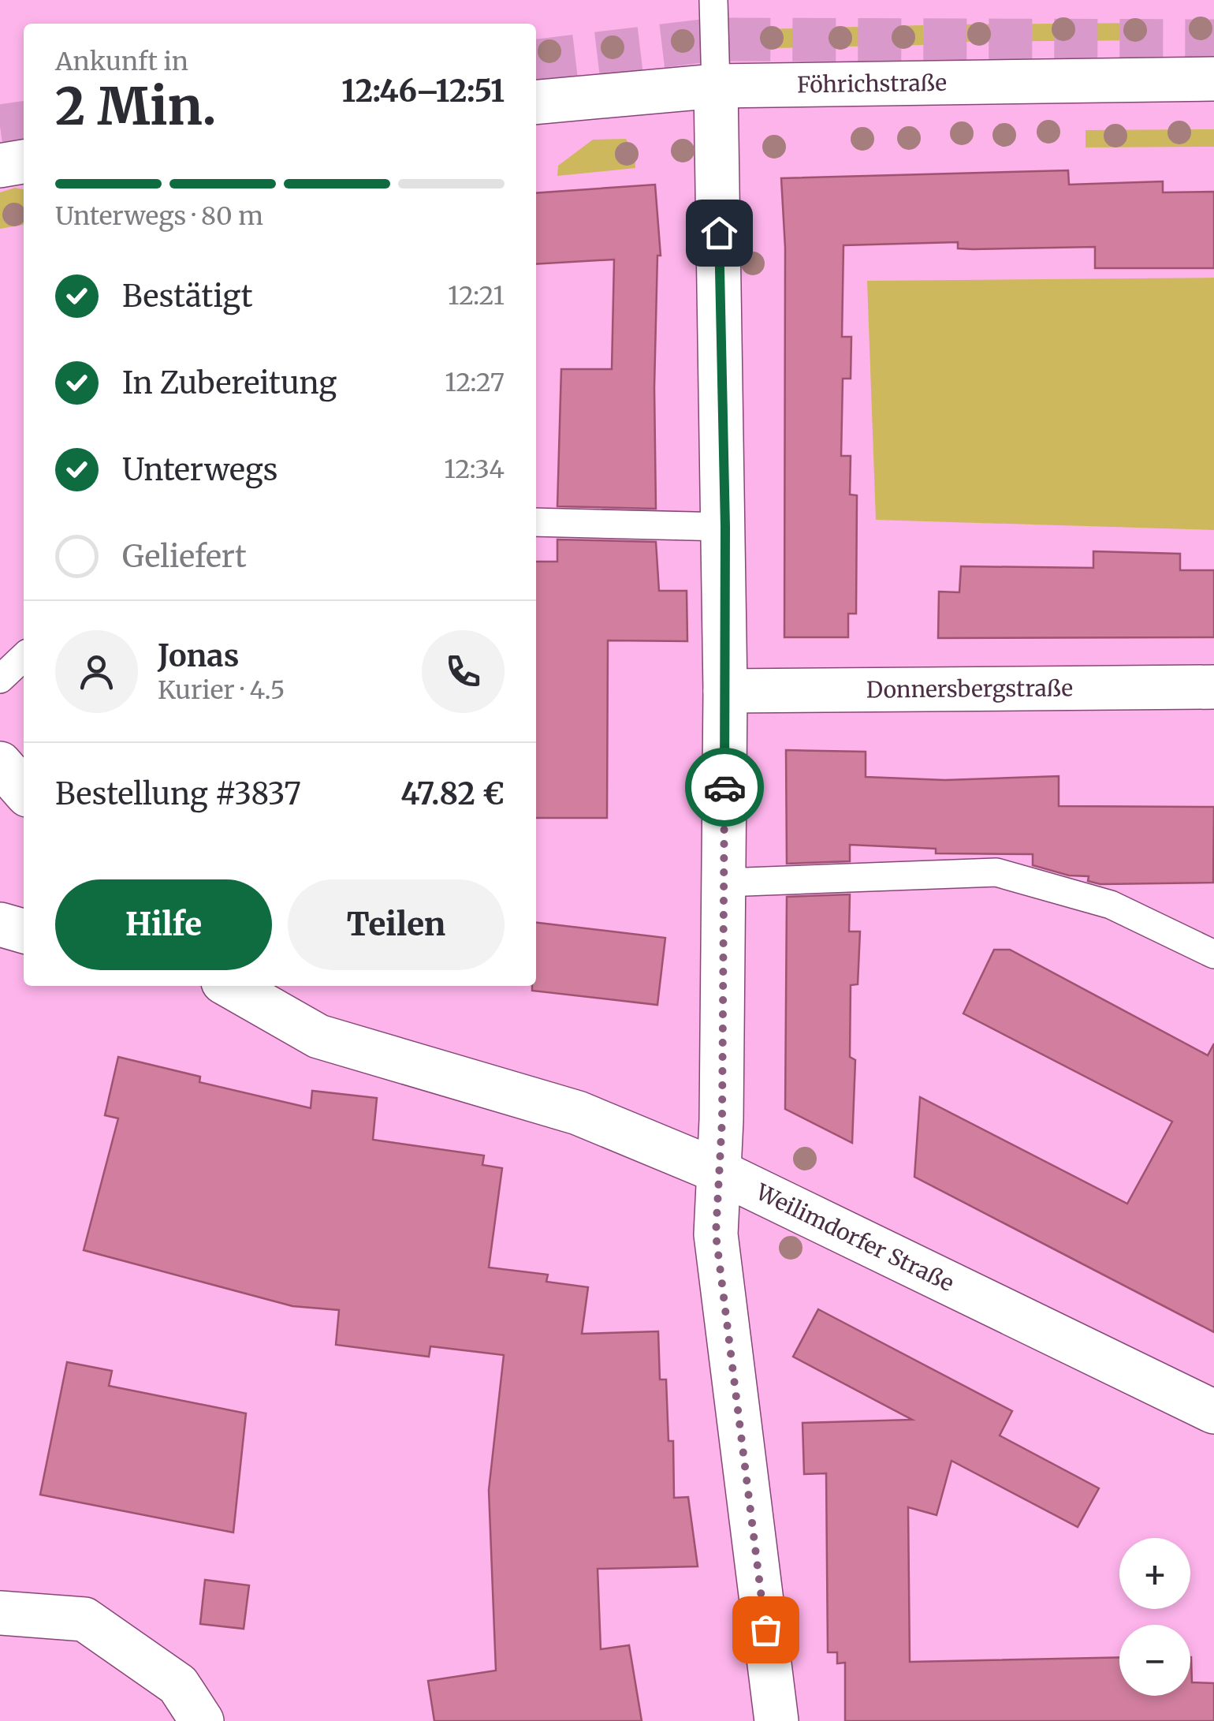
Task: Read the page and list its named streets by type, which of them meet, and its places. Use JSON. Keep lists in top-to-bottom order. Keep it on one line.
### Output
{"streets":{"street":["Föhrichstraße","Donnersbergstraße","Weilimdorfer Straße"]},"page":{"heading":["2 Min.","Ankunft in","12:46–12:51"],"panel":["Jonas","Kurier · 4.5","Bestellung #3837","47.82 €"],"bar":"Unterwegs · 80 m","list":[["Bestätigt","12:21"],["In Zubereitung","12:27"],["Unterwegs","12:34"],"Geliefert"],"buttons":["Hilfe","Teilen"],"map_buttons":["+","−"]}}
